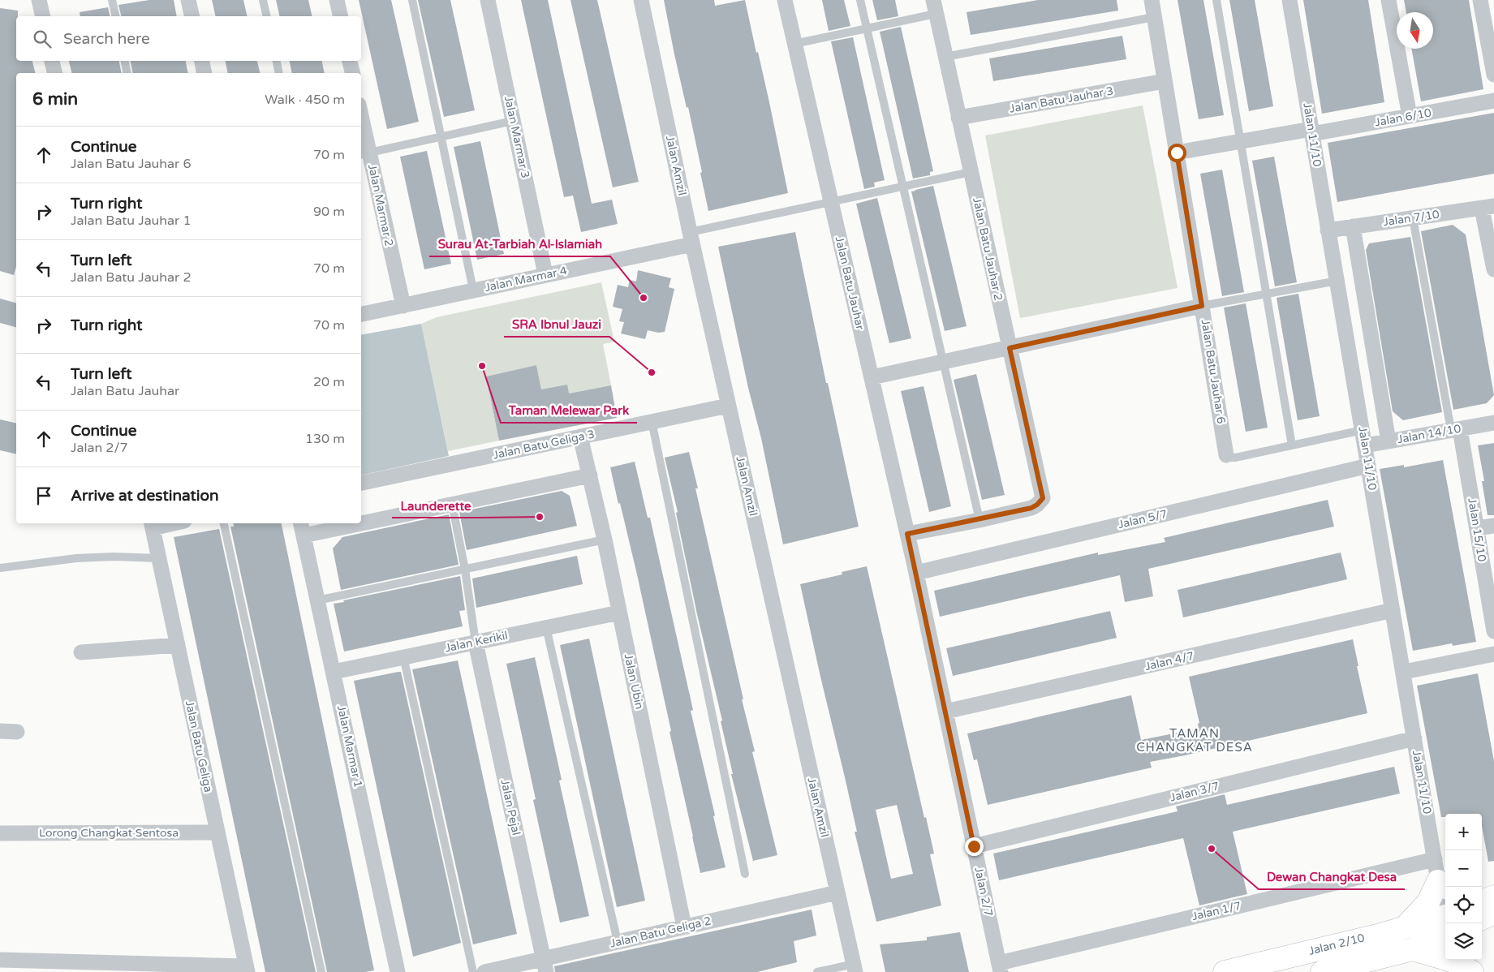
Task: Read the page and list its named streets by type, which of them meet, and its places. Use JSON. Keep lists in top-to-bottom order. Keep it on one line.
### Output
{"streets":{"main road":["Jalan 2/10"],"street":["Jalan Batu Jauhar 3","Jalan 6/10","Jalan 11/10","Jalan Marmar 3","Jalan Amzil","Jalan Marmar 2","Jalan 7/10","Jalan Batu Jauhar 2","Jalan Marmar 4","Jalan Batu Jauhar","Jalan Batu Jauhar 6","Jalan 14/10","Jalan Batu Geliga 3","Jalan 5/7","Jalan 15/10","Jalan Kerikil","Jalan 4/7","Jalan Ubin","Jalan Batu Geliga","Jalan Marmar 1","Jalan 3/7","Jalan Pejal","Lorong Changkat Sentosa","Jalan 2/7","Jalan 1/7","Jalan Batu Geliga 2"]},"crossings":[["Jalan Batu Jauhar 3","Jalan Batu Jauhar 2"],["Jalan Batu Jauhar 3","Jalan Batu Jauhar 6"],["Jalan 6/10","Jalan 11/10"],["Jalan 6/10","Jalan Batu Jauhar 6"],["Jalan 11/10","Jalan 7/10"],["Jalan 11/10","Jalan 14/10"],["Jalan 11/10","Jalan 5/7"],["Jalan 11/10","Jalan 4/7"],["Jalan 11/10","Jalan 3/7"],["Jalan 11/10","Jalan 1/7"],["Jalan Marmar 3","Jalan Marmar 4"],["Jalan Amzil","Jalan Marmar 4"],["Jalan Amzil","Jalan Batu Geliga 3"],["Jalan Amzil","Jalan Batu Geliga 2"],["Jalan Marmar 2","Jalan Marmar 4"],["Jalan Batu Jauhar","Jalan 5/7"],["Jalan Batu Jauhar","Jalan 2/7"],["Jalan 14/10","Jalan 15/10"],["Jalan Batu Geliga 3","Jalan Ubin"],["Jalan 5/7","Jalan 2/7"],["Jalan Kerikil","Jalan Ubin"],["Jalan Kerikil","Jalan Marmar 1"],["Jalan Kerikil","Jalan Pejal"],["Jalan 4/7","Jalan 2/7"],["Jalan Ubin","Jalan Batu Geliga 2"],["Jalan Batu Geliga","Lorong Changkat Sentosa"],["Jalan 3/7","Jalan 2/7"],["Jalan Pejal","Jalan Batu Geliga 2"],["Jalan 2/7","Jalan 1/7"]],"districts":["TAMAN CHANGKAT DESA"],"places":["Surau At-Tarbiah Al-Islamiah","Taman Melewar Park","SRA Ibnul Jauzi","Launderette","Dewan Changkat Desa"],"north":"bottom","page":{"search":"Search here","heading":["6 min","Walk · 450 m"],"list":[["Continue","Jalan Batu Jauhar 6","70 m"],["Turn right","Jalan Batu Jauhar 1","90 m"],["Turn left","Jalan Batu Jauhar 2","70 m"],["Turn right","70 m"],["Turn left","Jalan Batu Jauhar","20 m"],["Continue","Jalan 2/7","130 m"],"Arrive at destination"],"map_buttons":["+","−"]}}
